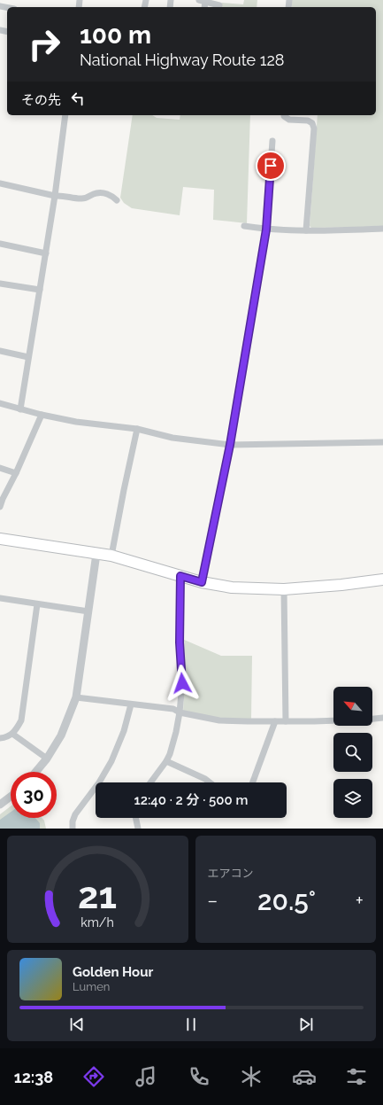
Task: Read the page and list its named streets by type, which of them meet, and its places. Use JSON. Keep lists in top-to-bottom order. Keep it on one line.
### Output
{"north":"top left","page":{"turn":["100 m","National Highway Route 128"],"then":"その先","limit":"30","trip":"12:40 · 2 分 · 500 m","tile":"エアコン","heat":["−","20.5°","+"],"song":["Golden Hour","Lumen"],"tabs":"12:38","gauge":["21","km/h"]}}
